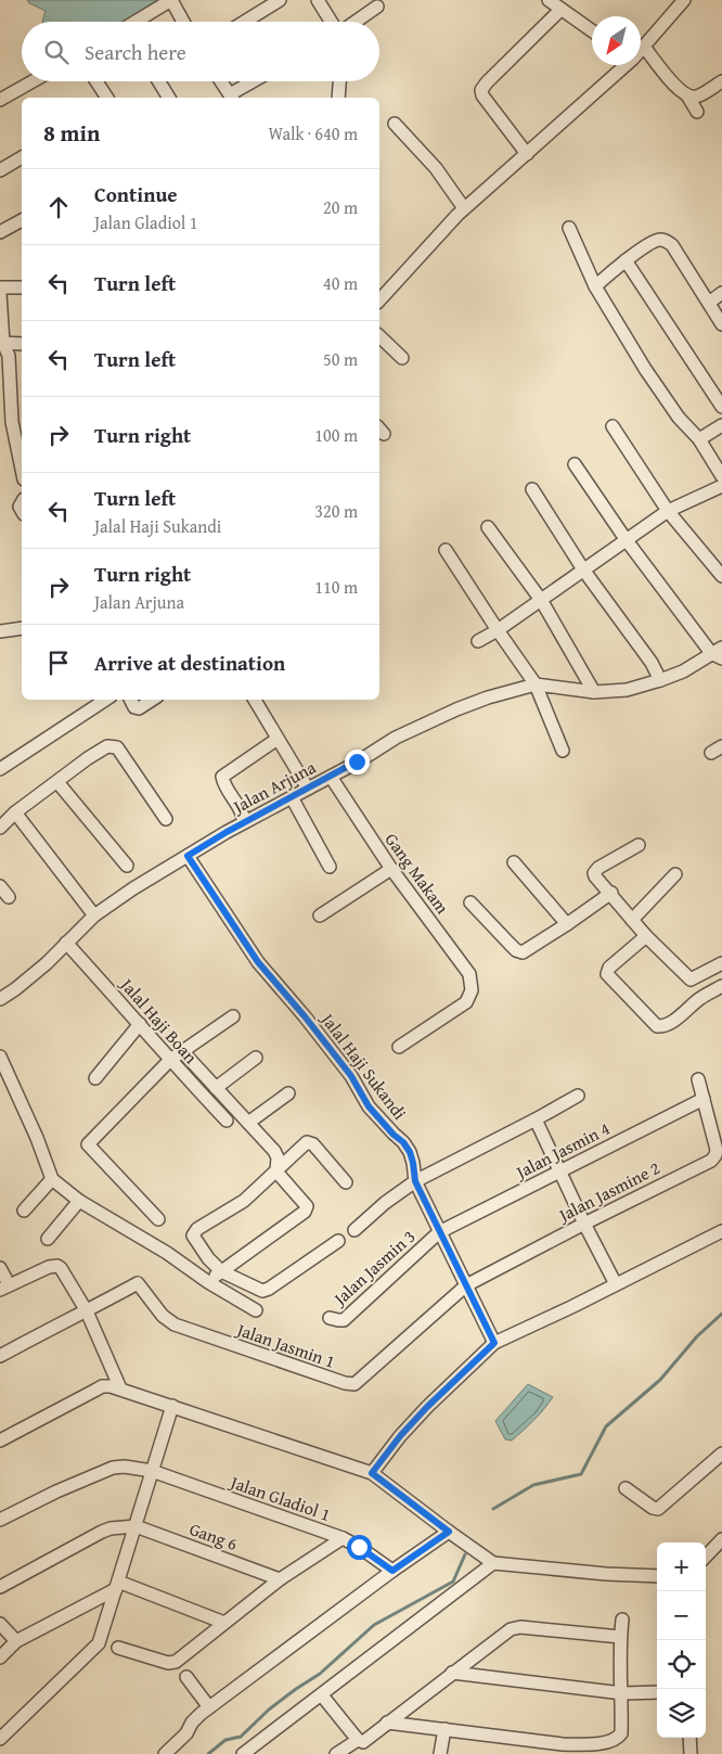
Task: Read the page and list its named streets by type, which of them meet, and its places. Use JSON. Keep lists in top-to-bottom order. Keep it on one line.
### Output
{"streets":{"street":["Jalan Arjuna","Gang Makam","Jalal Haji Boan","Jalal Haji Sukandi","Jalan Jasmin 4","Jalan Jasmine 2","Jalan Jasmin 3","Jalan Jasmin 1","Jalan Gladiol 1","Gang 6"]},"crossings":[["Jalan Arjuna","Gang Makam"],["Jalan Arjuna","Jalal Haji Boan"],["Jalan Arjuna","Jalal Haji Sukandi"],["Jalal Haji Sukandi","Jalan Jasmin 4"],["Jalal Haji Sukandi","Jalan Jasmine 2"],["Jalal Haji Sukandi","Jalan Jasmin 3"],["Jalal Haji Sukandi","Jalan Jasmin 1"],["Jalan Jasmin 4","Jalan Jasmine 2"],["Jalan Jasmin 4","Jalan Jasmin 3"],["Jalan Jasmine 2","Jalan Jasmin 1"]],"north":"bottom left","page":{"search":"Search here","heading":["8 min","Walk · 640 m"],"list":[["Continue","Jalan Gladiol 1","20 m"],["Turn left","40 m"],["Turn left","50 m"],["Turn right","100 m"],["Turn left","Jalal Haji Sukandi","320 m"],["Turn right","Jalan Arjuna","110 m"],"Arrive at destination"],"map_buttons":["+","−"]}}
